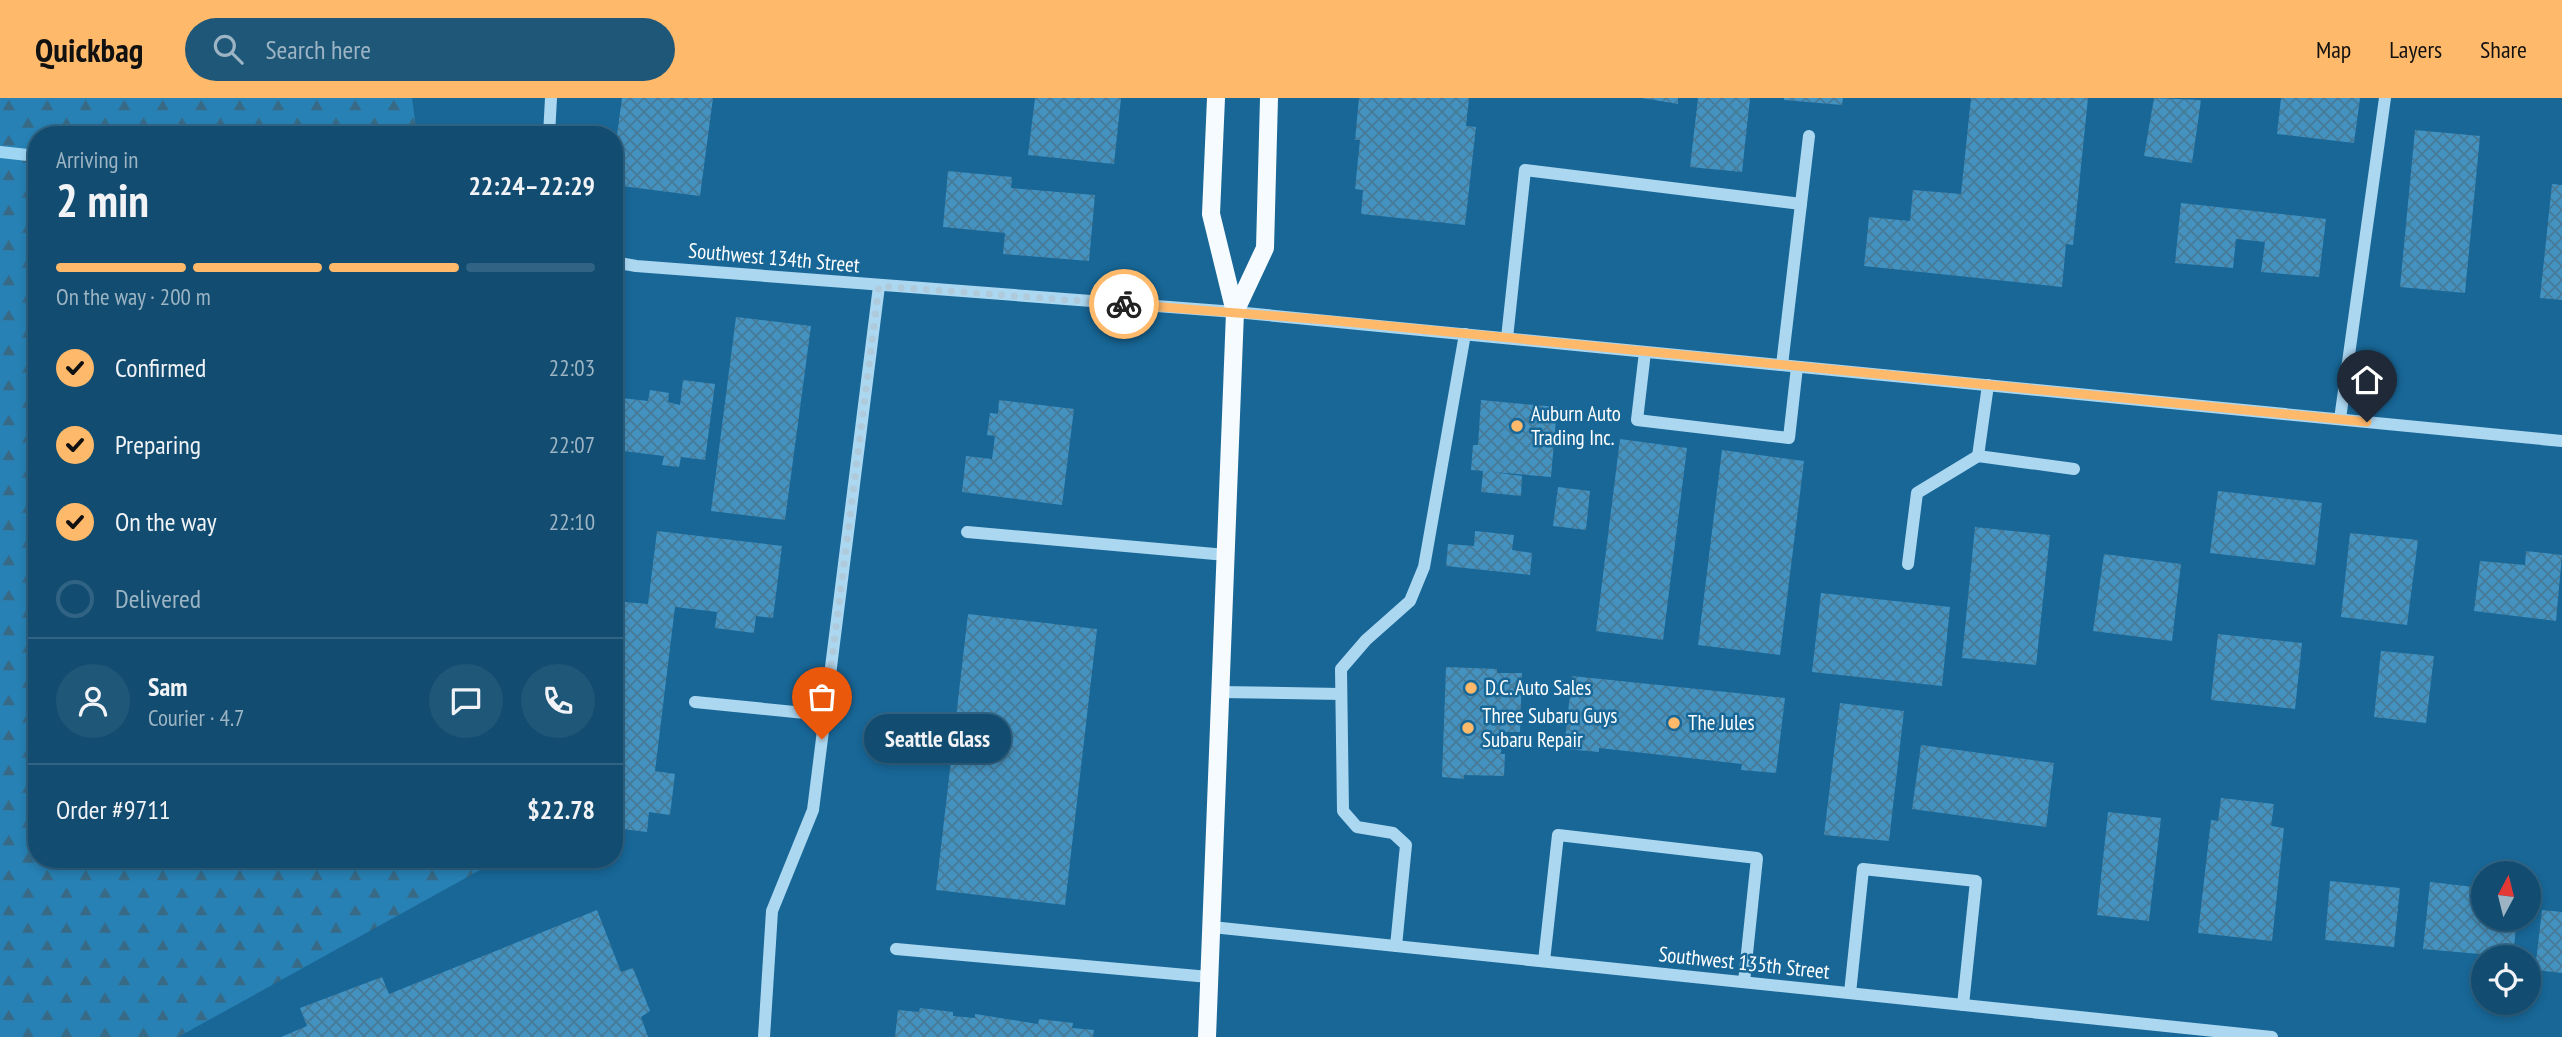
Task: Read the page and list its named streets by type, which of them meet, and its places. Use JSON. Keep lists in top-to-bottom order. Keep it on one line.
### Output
{"streets":{"street":["Southwest 134th Street","Southwest 135th Street"]},"places":["Auburn Auto Trading Inc.","D.C. Auto Sales","The Jules","Three Subaru Guys Subaru Repair","Seattle Glass"],"north":"top","page":{"header":"Quickbag","search":"Search here","nav":["Map","Layers","Share"],"heading":["2 min","Arriving in","22:24–22:29"],"panel":["Sam","Courier · 4.7","Order #9711","$22.78"],"bar":"On the way · 200 m","list":[["Confirmed","22:03"],["Preparing","22:07"],["On the way","22:10"],"Delivered"],"bubble":"Seattle Glass"}}
